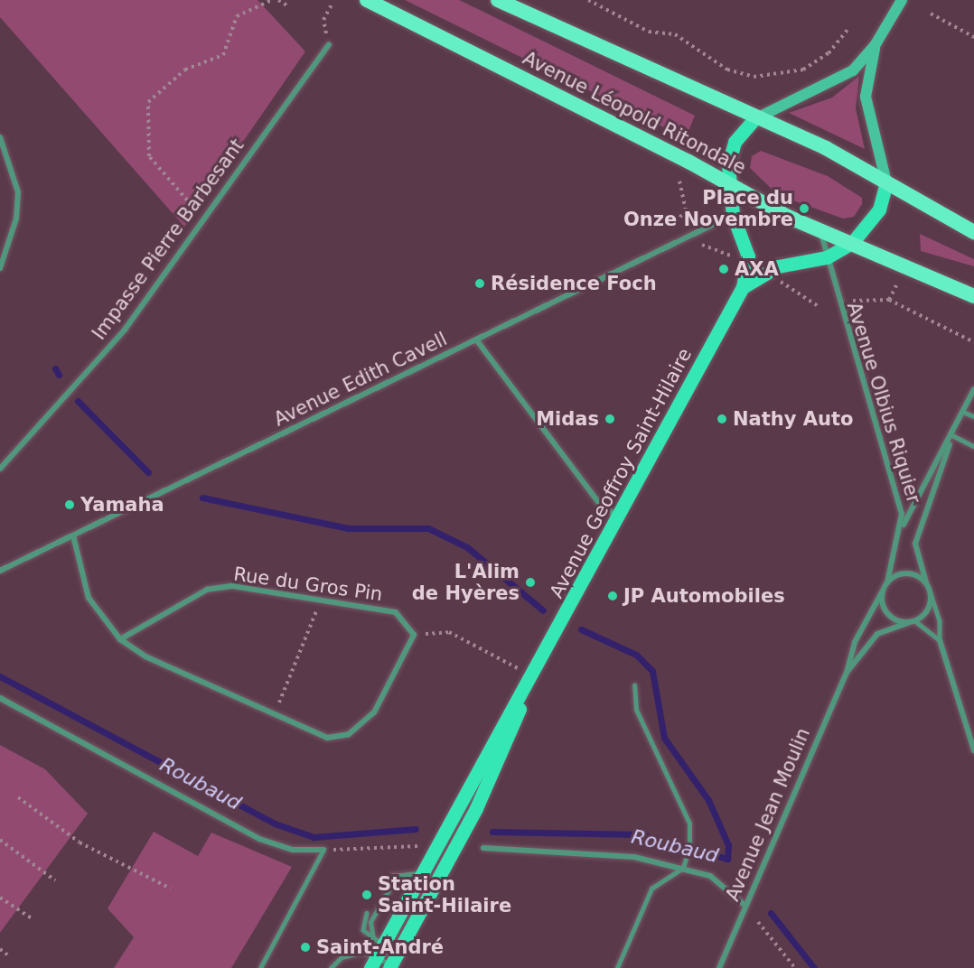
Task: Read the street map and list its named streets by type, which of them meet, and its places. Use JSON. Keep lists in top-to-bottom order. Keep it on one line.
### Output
{"streets":{"highway":["Avenue Léopold Ritondale"],"main road":["Avenue Geoffroy Saint-Hilaire"],"street":["Impasse Pierre Barbesant","Avenue Edith Cavell","Avenue Olbius Riquier","Rue du Gros Pin","Avenue Jean Moulin"]},"crossings":[["Avenue Léopold Ritondale","Avenue Olbius Riquier"],["Avenue Léopold Ritondale","Avenue Geoffroy Saint-Hilaire"],["Avenue Edith Cavell","Avenue Geoffroy Saint-Hilaire"],["Avenue Olbius Riquier","Avenue Jean Moulin"]],"water":["Roubaud"],"places":["Place du Onze Novembre","AXA","Résidence Foch","Midas","Nathy Auto","Yamaha","L'Alim de Hyères","JP Automobiles","Station Saint-Hilaire","Saint-André"]}
